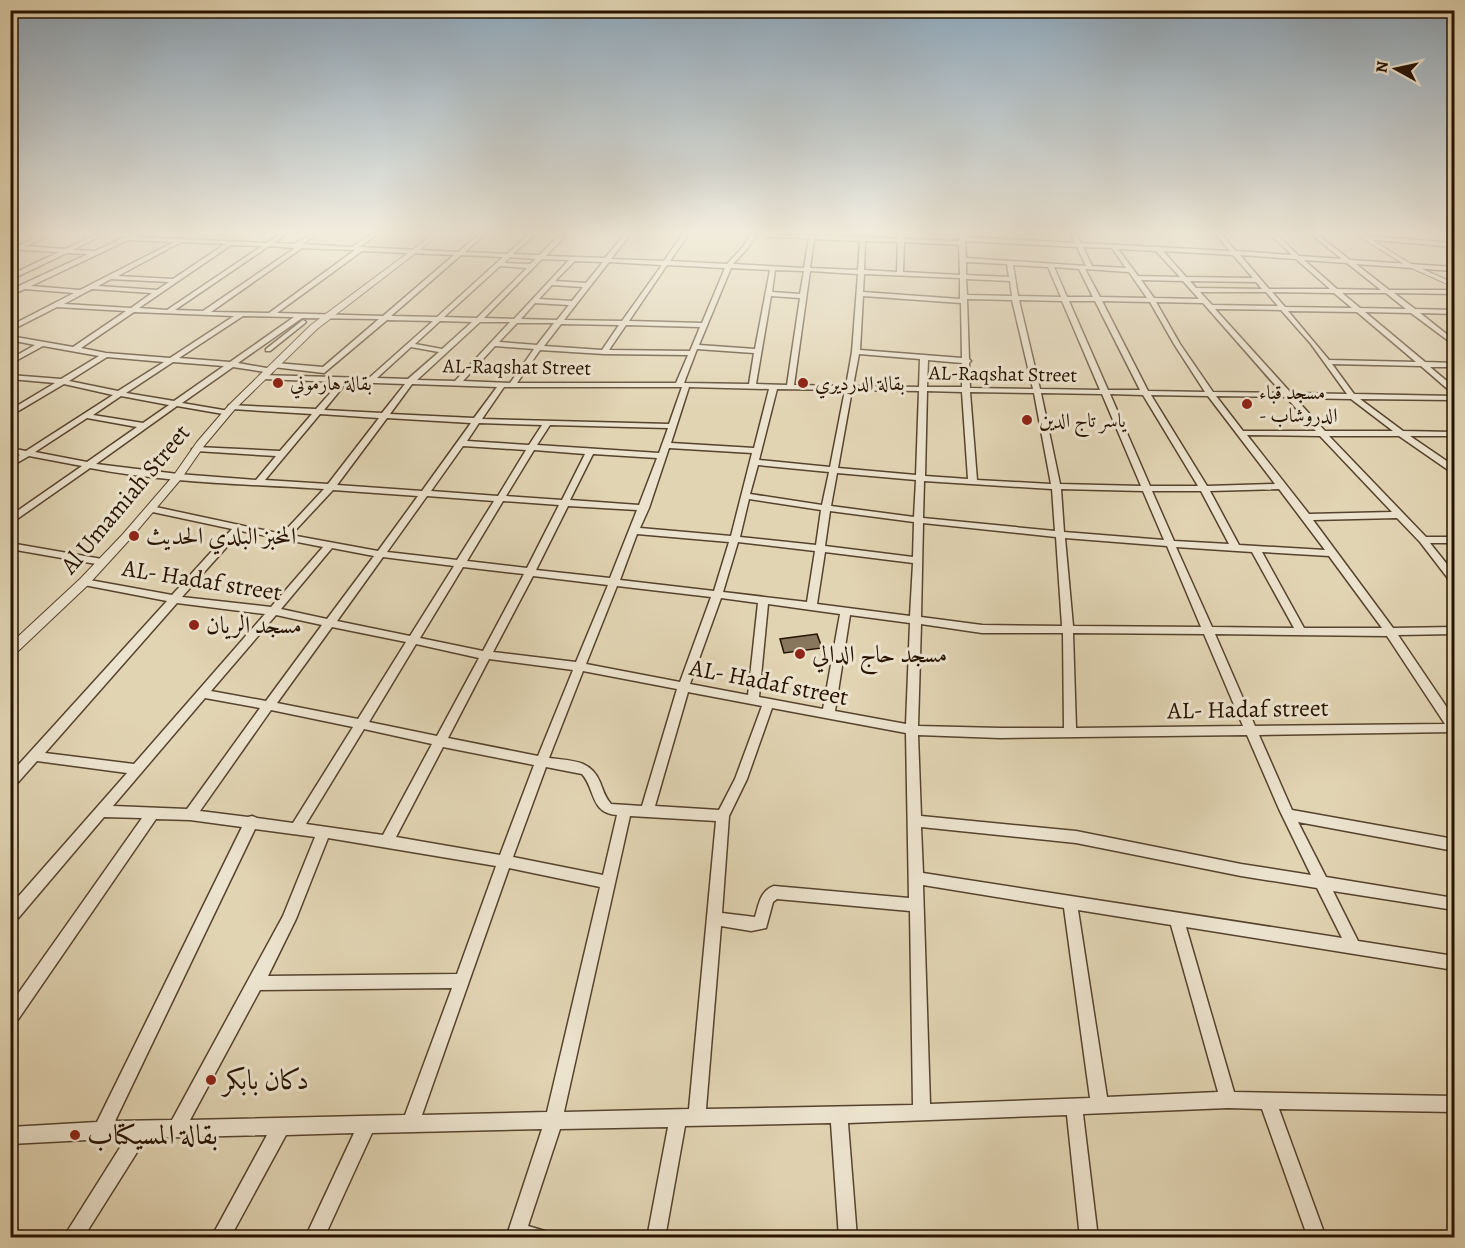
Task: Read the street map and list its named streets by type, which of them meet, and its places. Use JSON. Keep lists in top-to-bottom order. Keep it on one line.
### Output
{"streets":{"street":["AL-Raqshat Street","Al Umamiah Street","AL- Hadaf street"]},"crossings":[["AL-Raqshat Street","Al Umamiah Street"],["Al Umamiah Street","AL- Hadaf street"]],"places":["بقالة هارموني","بقالة الدرديري","مسجد قباء - الدروشاب","ياسر تاج الدين","المخبز البلدي الحديث","مسجد الريان","مسجد حاج الدالي","دكان بابكر","بقالة المسيكتاب"],"north":"left"}
